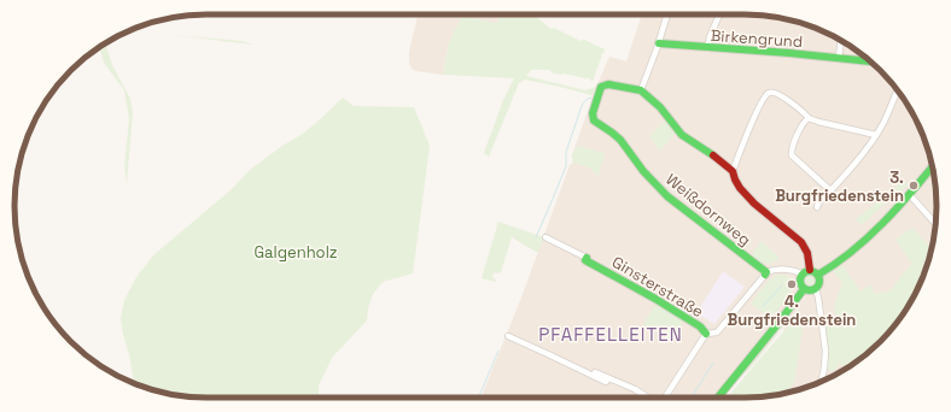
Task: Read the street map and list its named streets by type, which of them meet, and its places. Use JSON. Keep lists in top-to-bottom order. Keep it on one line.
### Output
{"streets":{"street":["Birkengrund","Weißdornweg","Ginsterstraße"]},"districts":["PFAFFELLEITEN"],"parks":["Galgenholz"],"places":["3. Burgfriedenstein","4. Burgfriedenstein"]}
